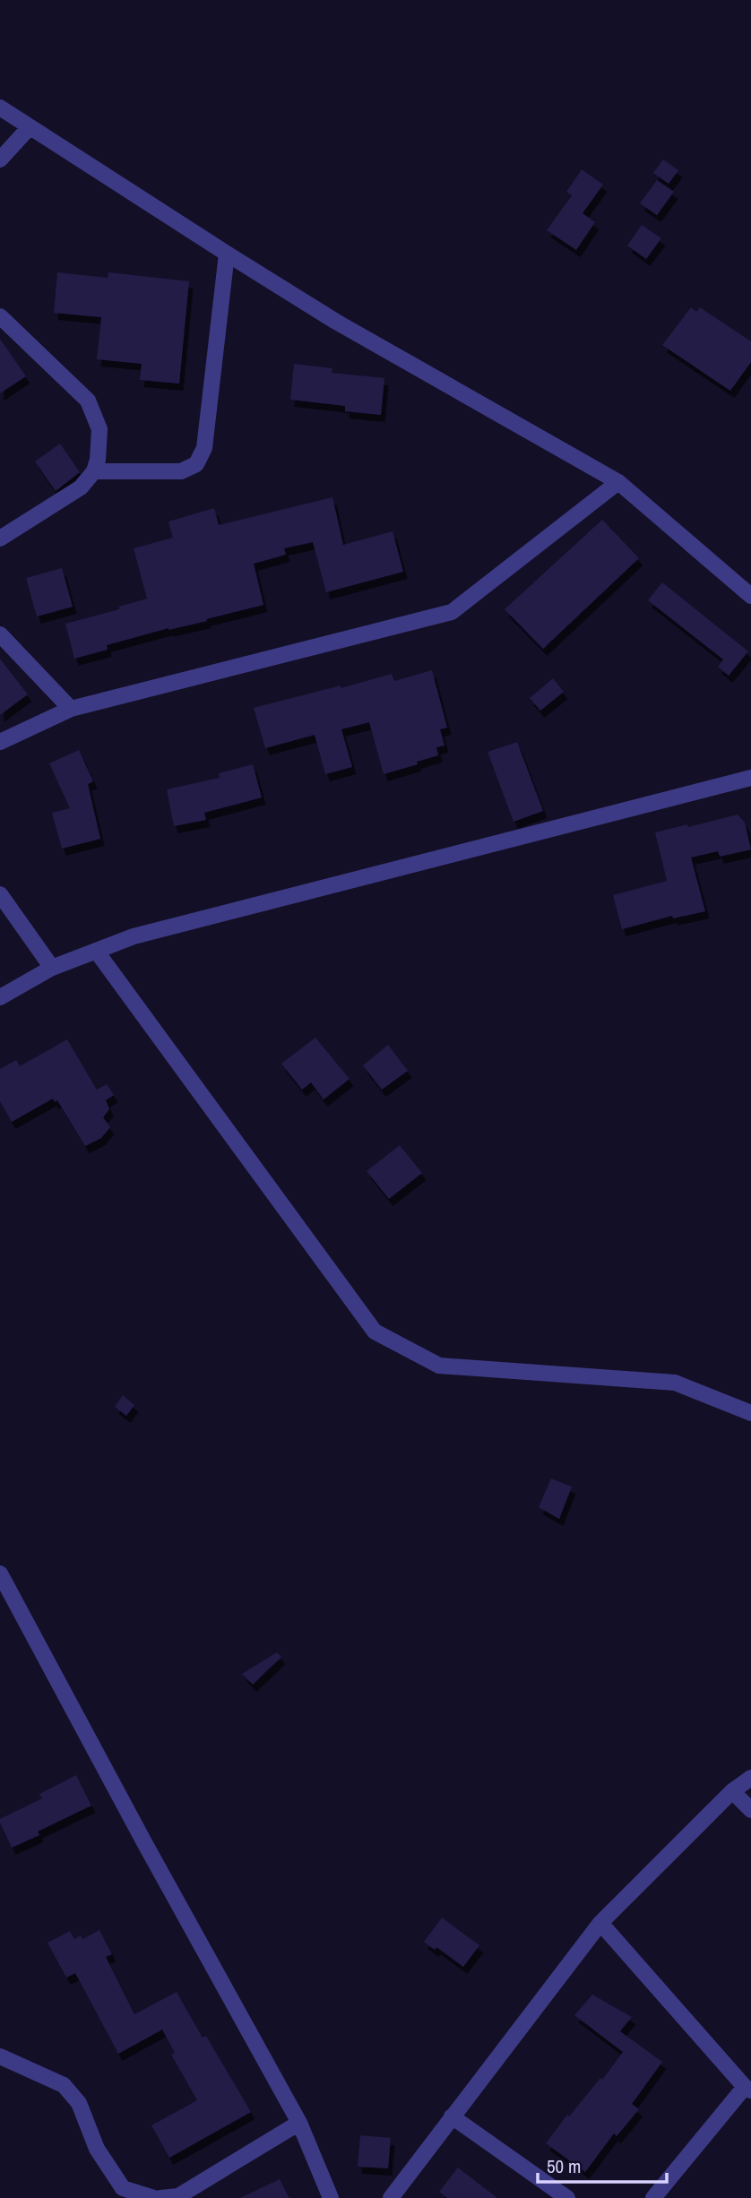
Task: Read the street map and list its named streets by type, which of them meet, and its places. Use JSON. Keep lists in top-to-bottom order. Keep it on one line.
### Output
{"scale_bar":"50 m"}
